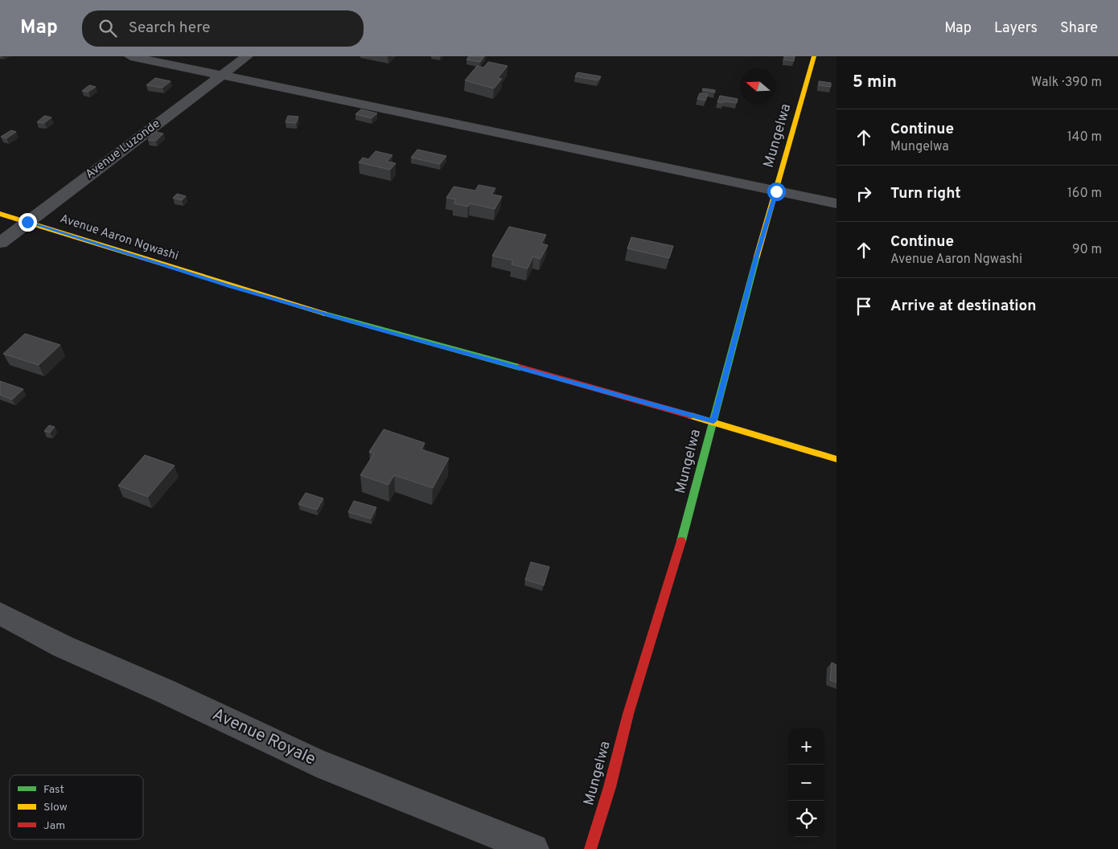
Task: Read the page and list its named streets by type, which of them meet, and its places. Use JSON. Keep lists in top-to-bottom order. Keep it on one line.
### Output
{"streets":{"street":["Mungelwa","Avenue Luzonde","Avenue Aaron Ngwashi","Avenue Royale"]},"crossings":[["Mungelwa","Avenue Aaron Ngwashi"],["Avenue Luzonde","Avenue Aaron Ngwashi"]],"legend":["Fast","Slow","Jam"],"north":"left","page":{"header":"Map","search":"Search here","nav":["Map","Layers","Share"],"heading":["5 min","Walk · 390 m"],"list":[["Continue","Mungelwa","140 m"],["Turn right","160 m"],["Continue","Avenue Aaron Ngwashi","90 m"],"Arrive at destination"],"map_buttons":["+","−"]}}
